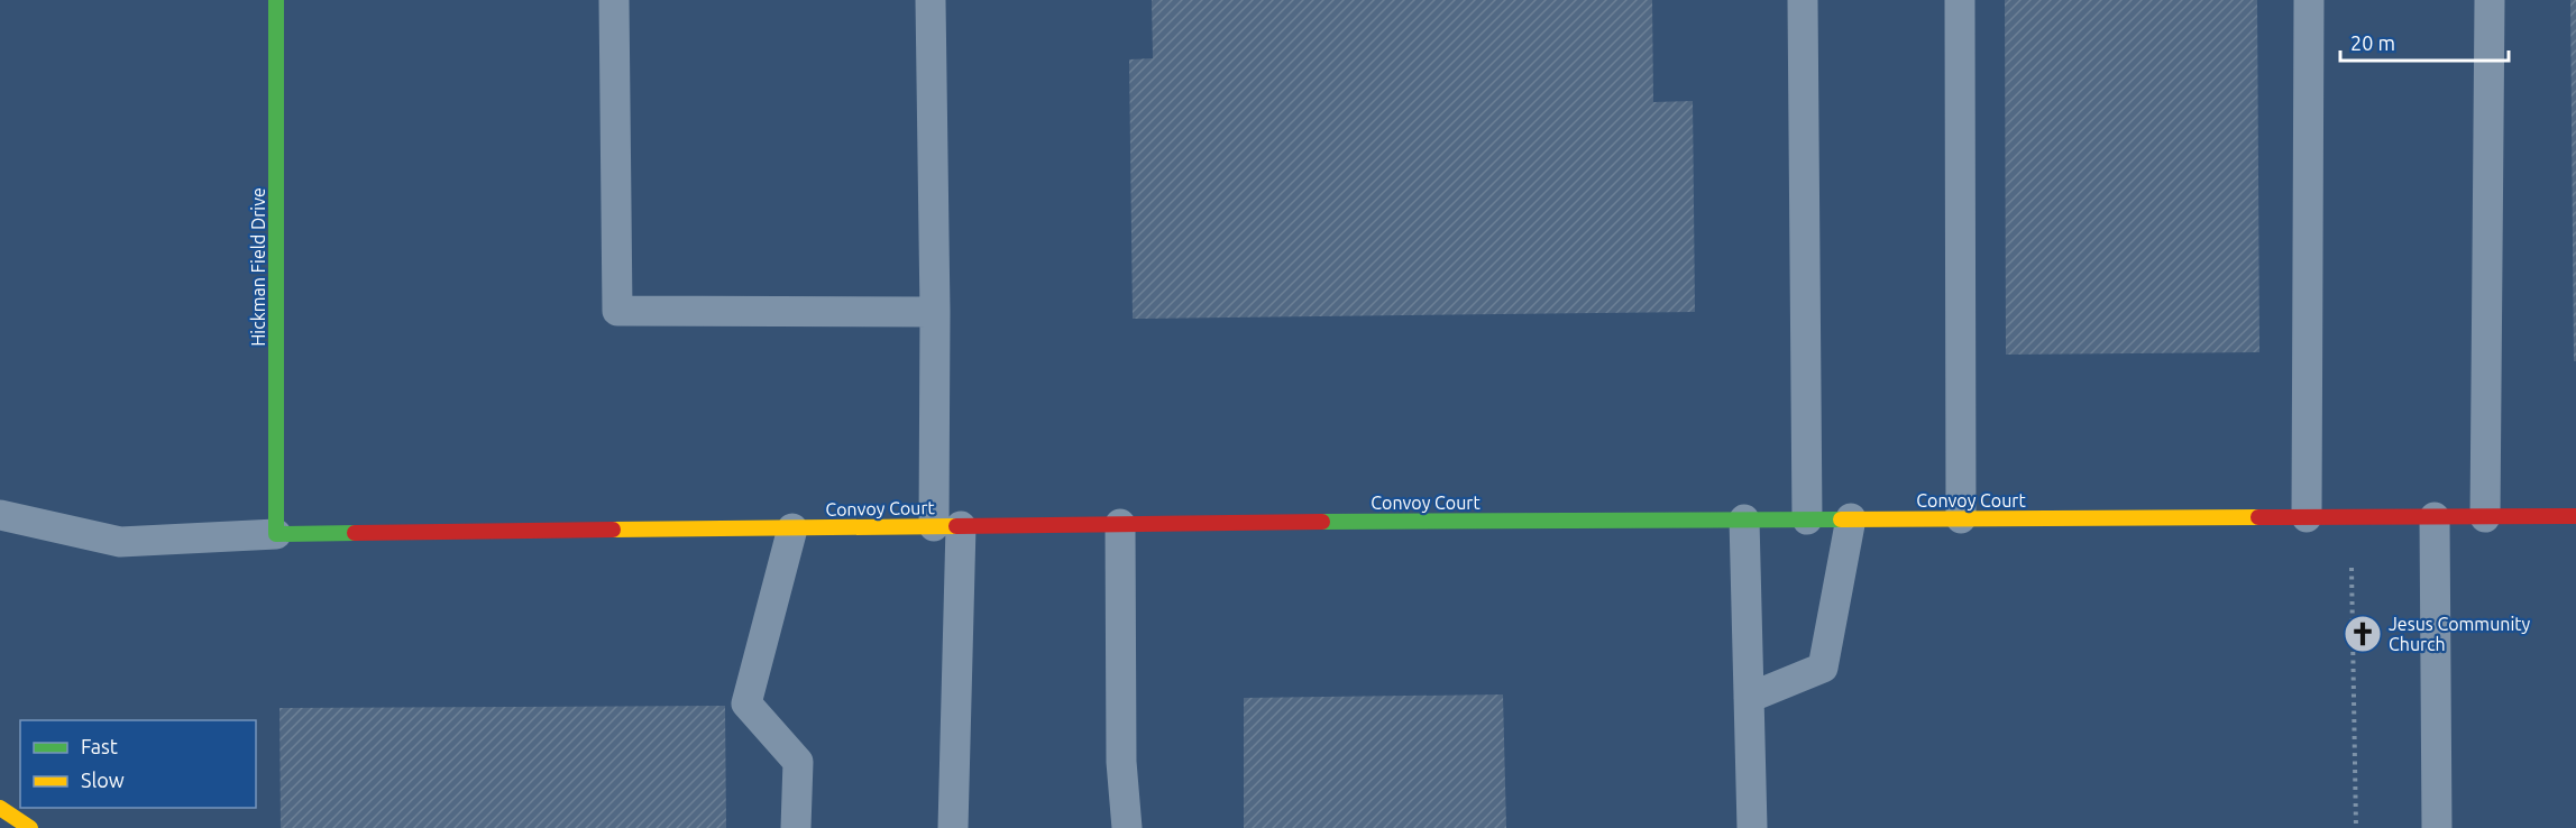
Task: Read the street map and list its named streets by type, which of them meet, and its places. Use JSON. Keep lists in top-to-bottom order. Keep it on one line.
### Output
{"streets":{"main road":["Hickman Field Drive","Convoy Court"]},"crossings":[["Hickman Field Drive","Convoy Court"]],"places":{"church":["Jesus Community Church"]},"legend":["Fast","Slow"],"scale_bar":"20 m"}
